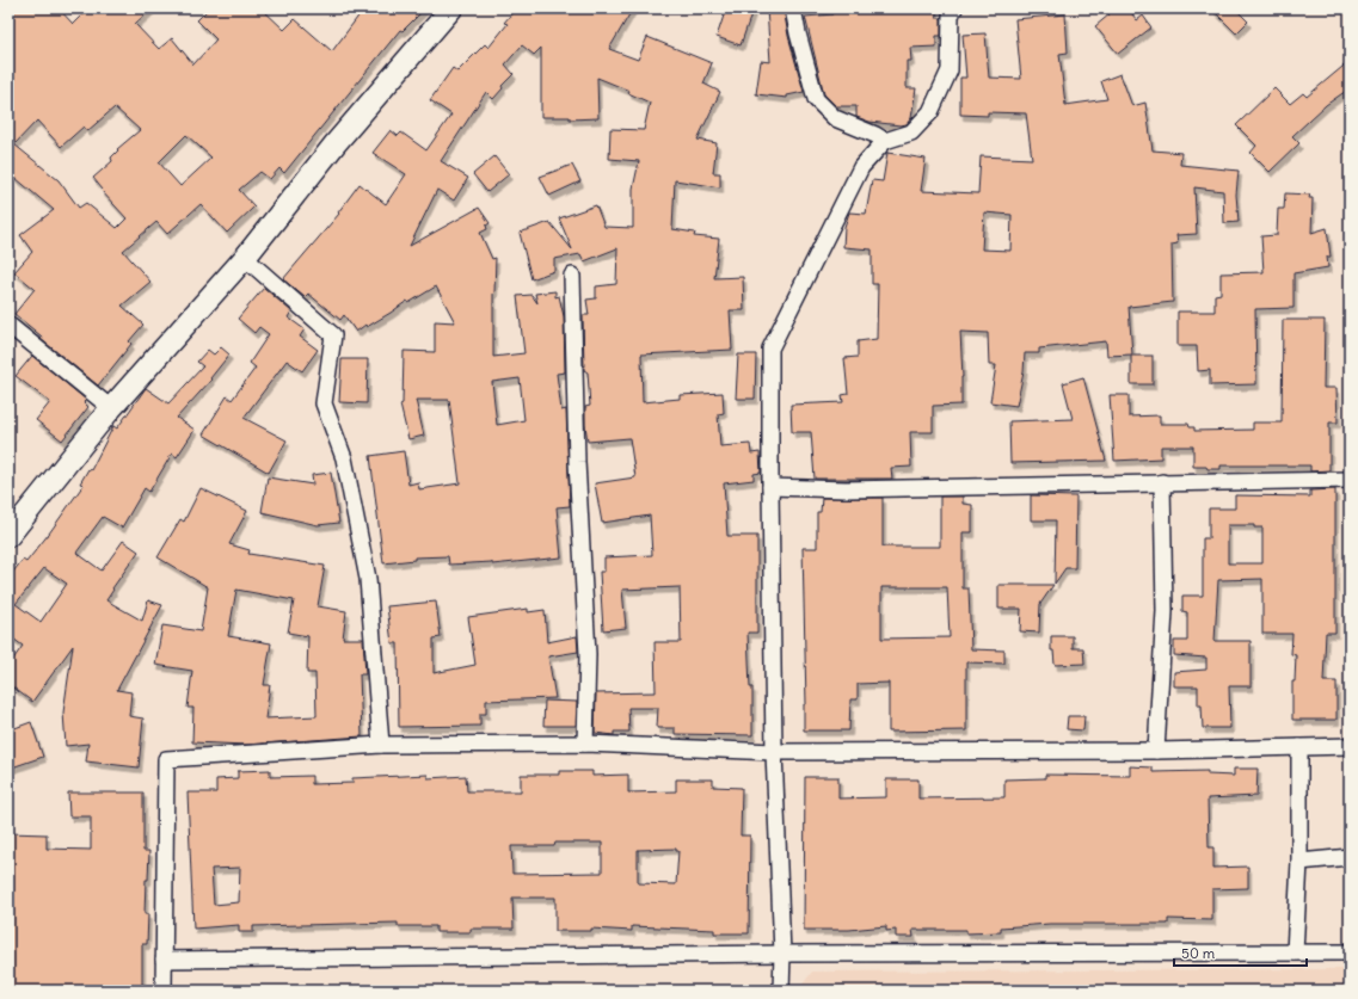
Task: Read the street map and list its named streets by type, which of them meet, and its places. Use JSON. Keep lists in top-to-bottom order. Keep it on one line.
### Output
{"scale_bar":"50 m"}
